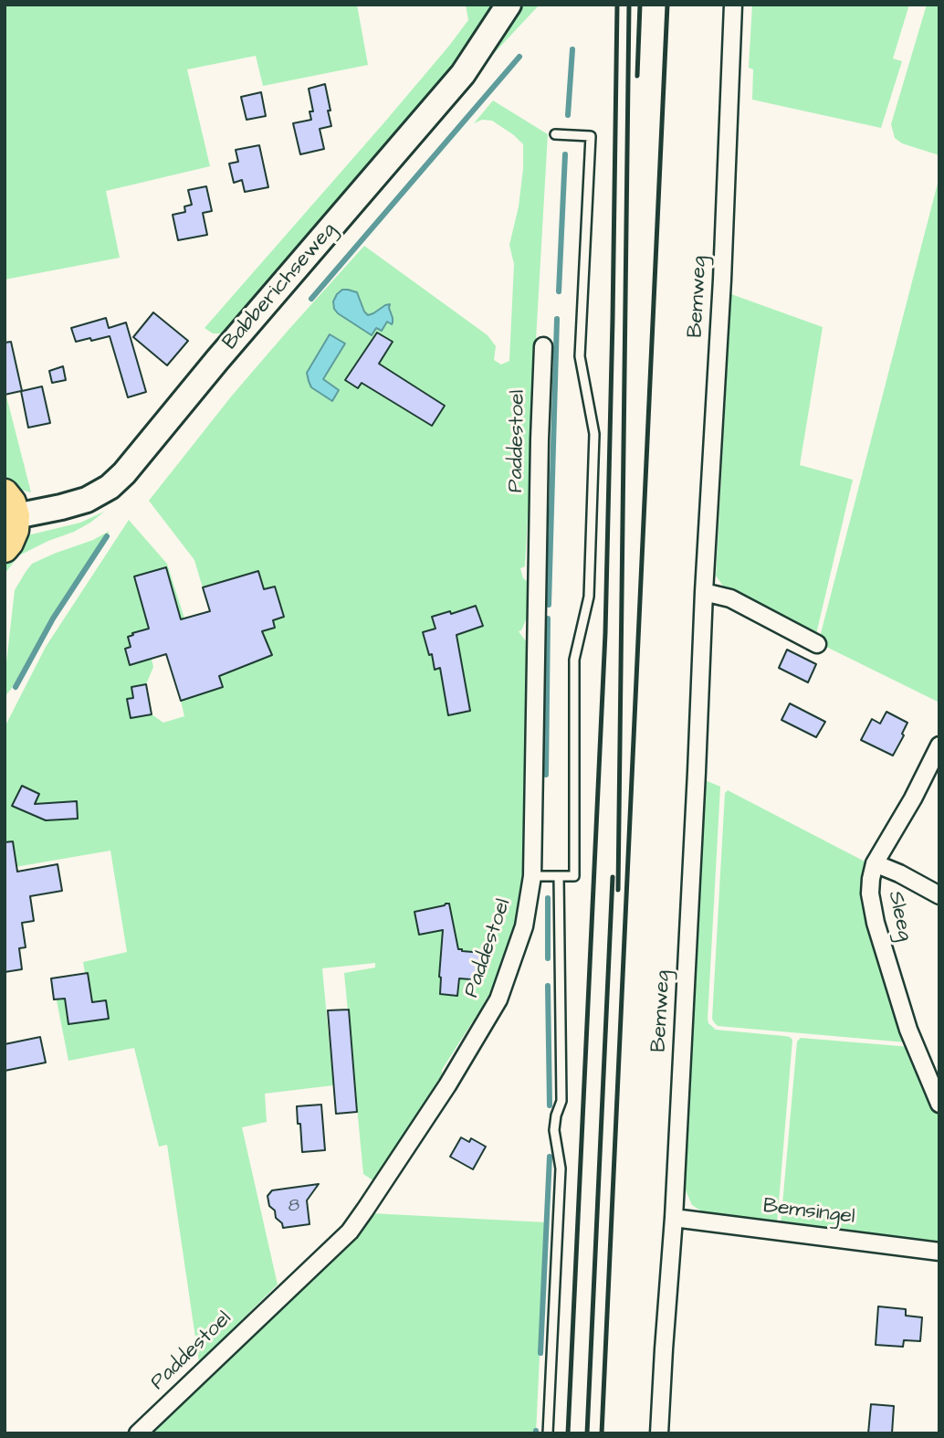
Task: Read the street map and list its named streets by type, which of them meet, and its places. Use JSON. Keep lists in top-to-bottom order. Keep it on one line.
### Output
{"streets":{"street":["Babberichseweg","Bemweg","Paddestoel","Sleeg","Bemsingel"]},"crossings":[["Bemweg","Bemsingel"]],"house_numbers":["8"]}
